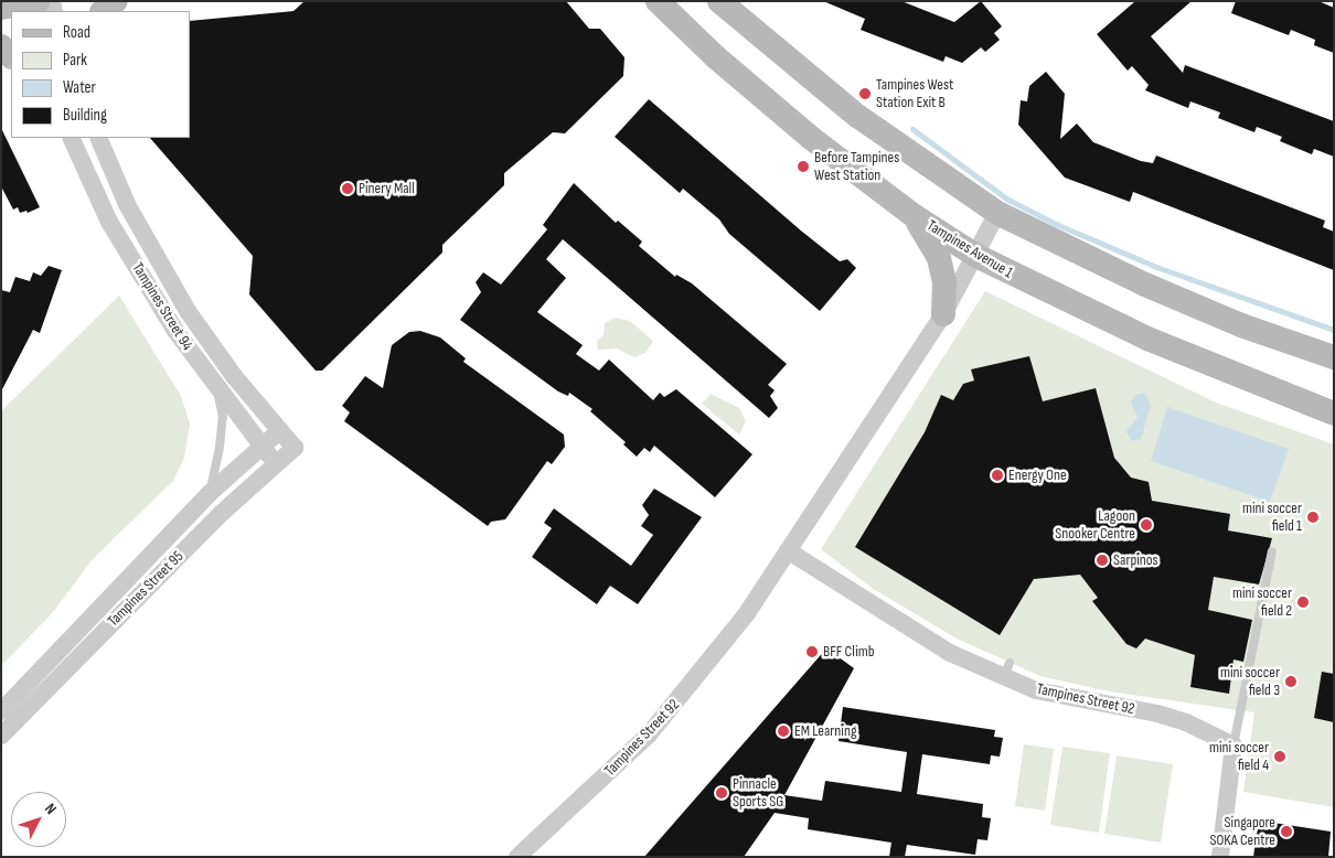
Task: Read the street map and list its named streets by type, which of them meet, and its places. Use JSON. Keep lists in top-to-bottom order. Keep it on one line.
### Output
{"streets":{"main road":["Tampines Avenue 1"],"street":["Tampines Street 94","Tampines Street 95","Tampines Street 92"]},"crossings":[["Tampines Avenue 1","Tampines Street 92"],["Tampines Street 94","Tampines Street 95"]],"places":["Tampines West Station Exit B","Before Tampines West Station","Pinery Mall","Energy One","mini soccer field 1","Lagoon Snooker Centre","Sarpinos","mini soccer field 2","BFF Climb","mini soccer field 3","EM Learning","mini soccer field 4","Pinnacle Sports SG","Singapore SOKA Centre"],"legend":["Road","Park","Water","Building"],"north":"top right"}
